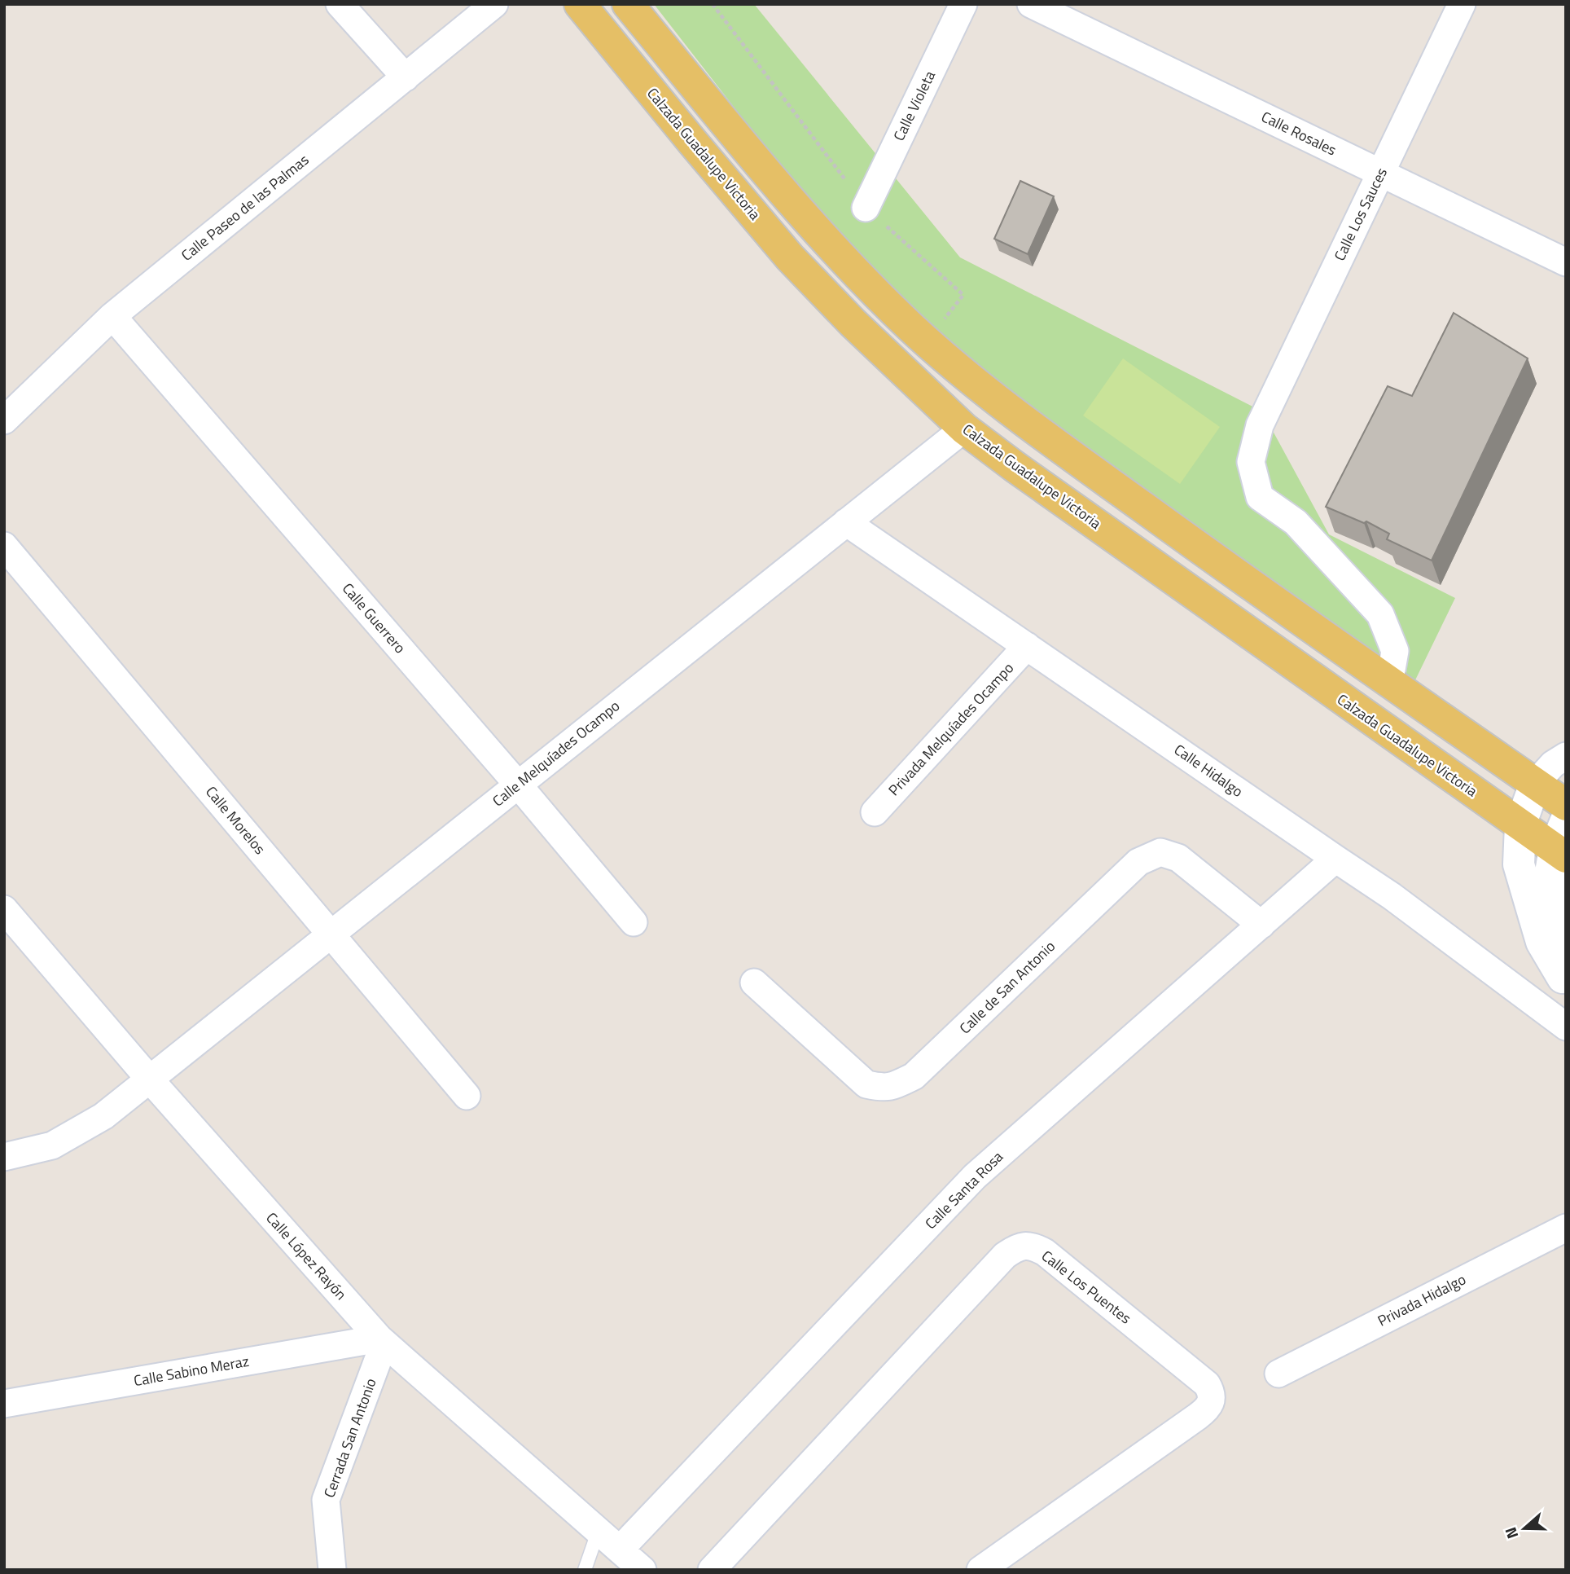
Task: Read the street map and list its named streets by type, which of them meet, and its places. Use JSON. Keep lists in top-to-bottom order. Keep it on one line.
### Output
{"streets":{"main road":["Calzada Guadalupe Victoria"],"street":["Calle Violeta","Calle Rosales","Calle Paseo de las Palmas","Calle Los Sauces","Calle Guerrero","Privada Melquíades Ocampo","Calle Melquíades Ocampo","Calle Hidalgo","Calle Morelos","Calle de San Antonio","Calle Santa Rosa","Calle López Rayón","Calle Los Puentes","Privada Hidalgo","Calle Sabino Meraz","Cerrada San Antonio"]},"crossings":[["Calle Rosales","Calle Los Sauces"],["Calzada Guadalupe Victoria","Calle Melquíades Ocampo"],["Calle Paseo de las Palmas","Calle Guerrero"],["Calle Guerrero","Calle Melquíades Ocampo"],["Privada Melquíades Ocampo","Calle Hidalgo"],["Calle Melquíades Ocampo","Calle Hidalgo"],["Calle Melquíades Ocampo","Calle Morelos"],["Calle Melquíades Ocampo","Calle López Rayón"],["Calle Hidalgo","Calle Santa Rosa"],["Calle de San Antonio","Calle Santa Rosa"],["Calle Santa Rosa","Calle López Rayón"],["Calle López Rayón","Calle Sabino Meraz"],["Calle López Rayón","Cerrada San Antonio"],["Calle Sabino Meraz","Cerrada San Antonio"]],"north":"left"}
